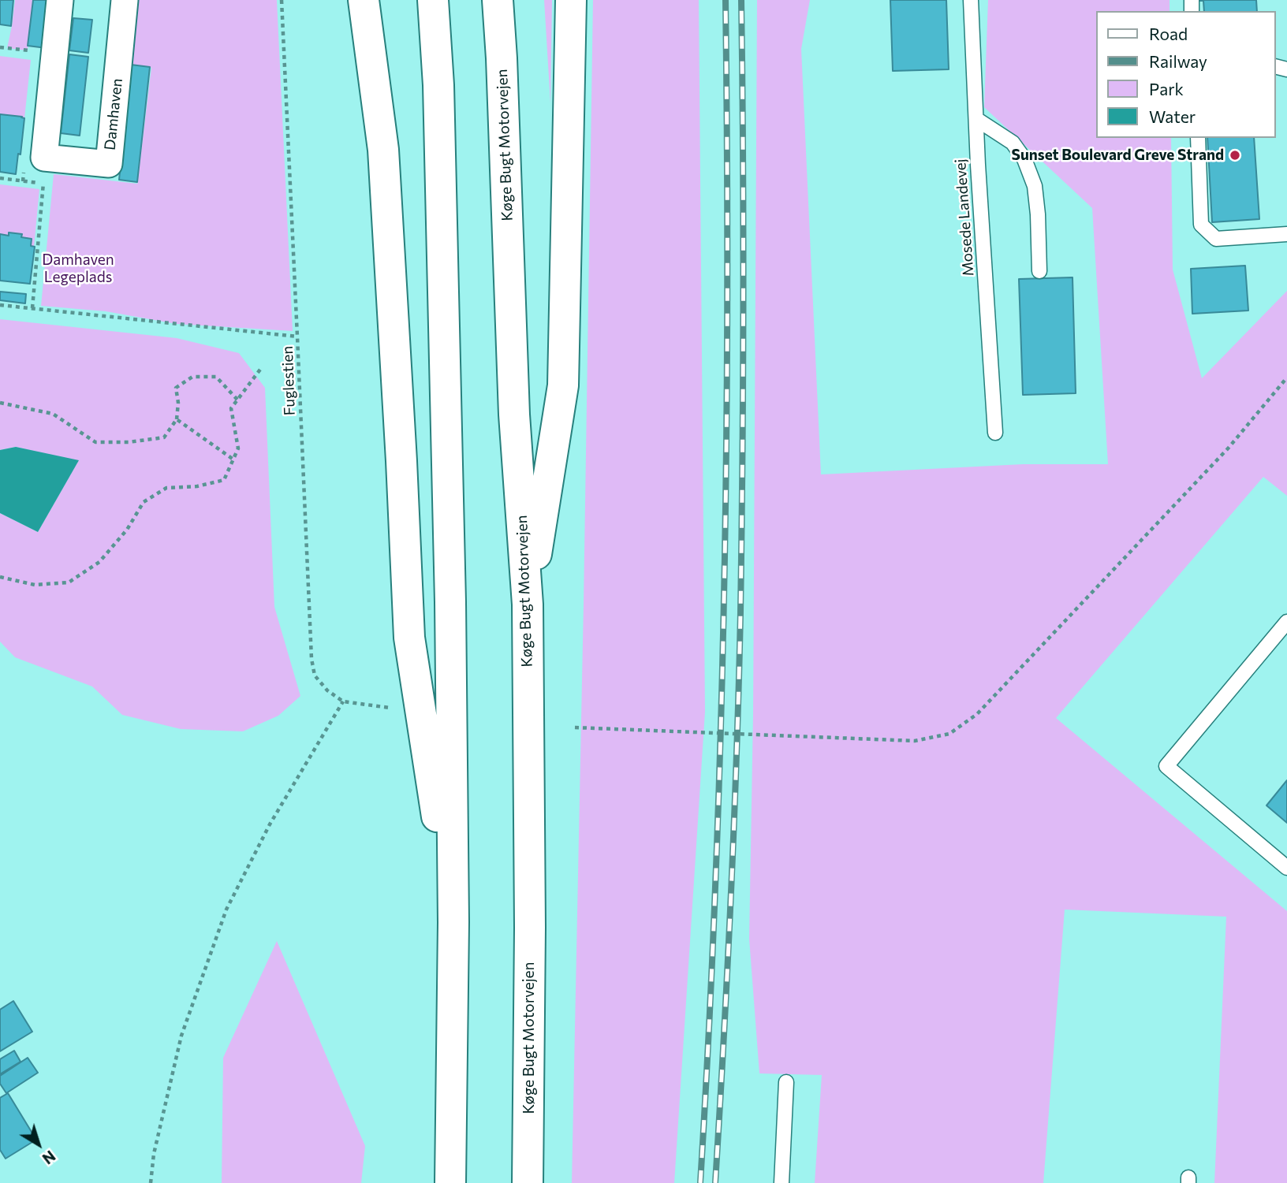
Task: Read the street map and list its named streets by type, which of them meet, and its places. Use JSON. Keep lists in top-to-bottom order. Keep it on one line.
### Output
{"streets":{"highway":["Køge Bugt Motorvejen"],"street":["Damhaven"],"lane":["Mosede Landevej"],"path":["Fuglestien"]},"parks":["Damhaven Legeplads"],"places":["Sunset Boulevard Greve Strand"],"legend":["Road","Railway","Park","Water"],"north":"bottom right"}
